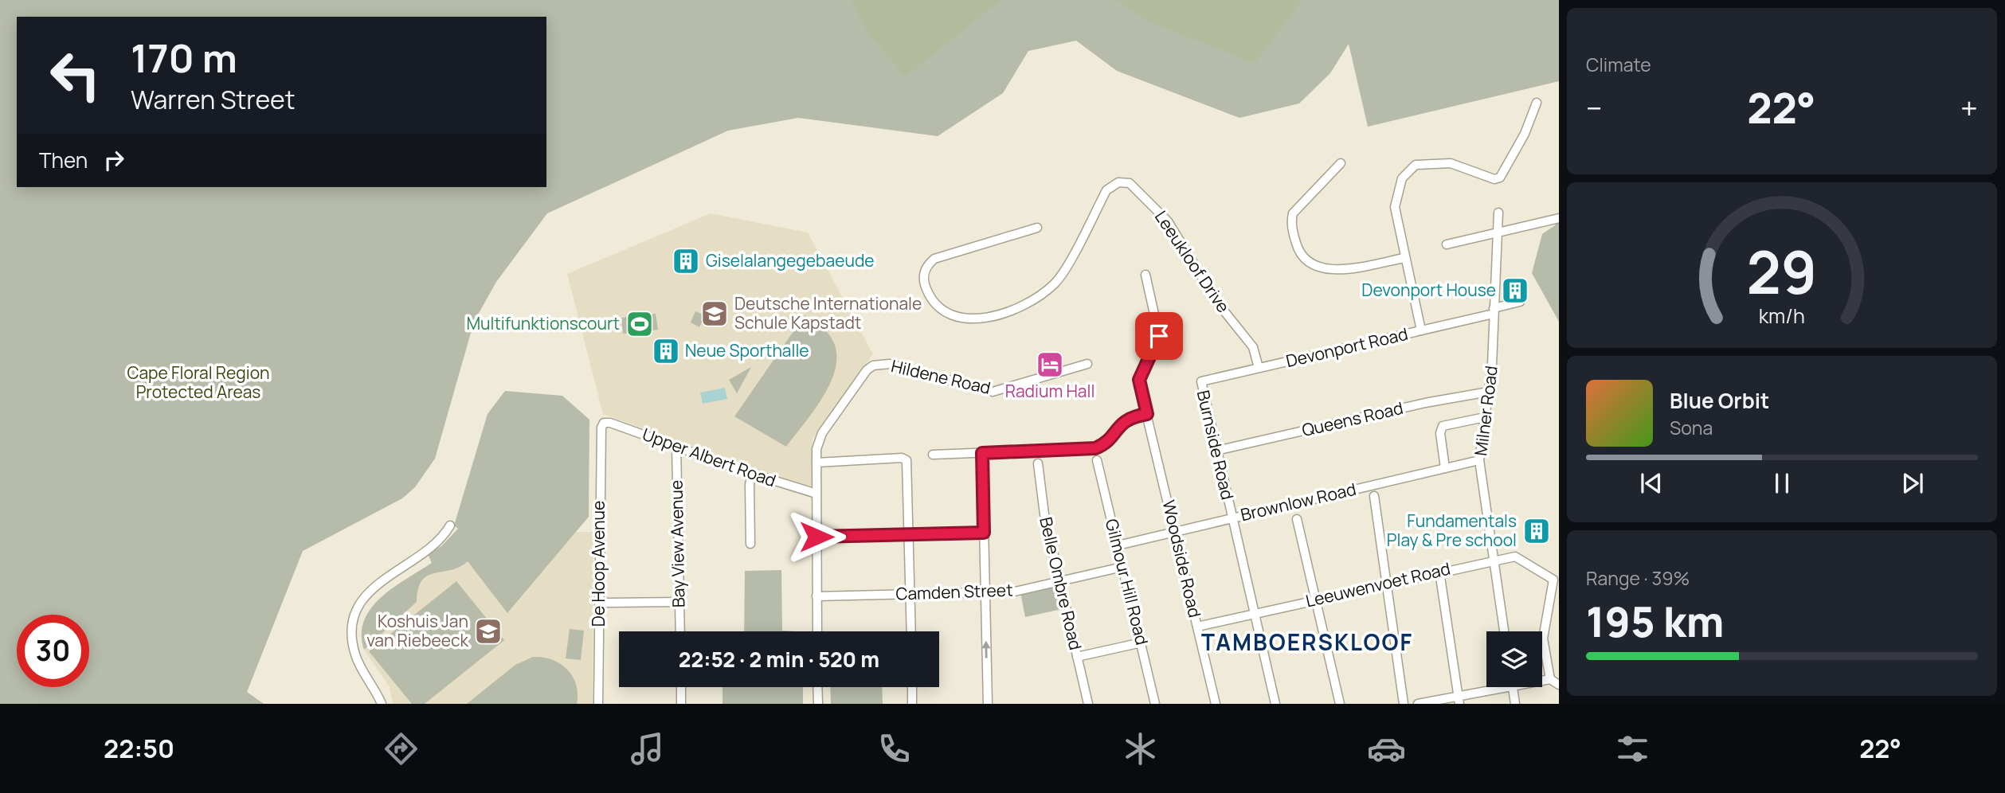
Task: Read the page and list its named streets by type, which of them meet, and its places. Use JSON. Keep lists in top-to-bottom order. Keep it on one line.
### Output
{"streets":{"street":["Leeukloof Drive","Devonport Road","Hildene Road","Milner Road","Queens Road","Burnside Road","Upper Albert Road","Brownlow Road","Bay View Avenue","Woodside Road","De Hoop Avenue","Gilmour Hill Road","Belle Ombre Road","Leeuwenvoet Road","Camden Street"]},"crossings":[["Leeukloof Drive","Devonport Road"],["Devonport Road","Milner Road"],["Devonport Road","Burnside Road"],["Hildene Road","Upper Albert Road"],["Hildene Road","Camden Street"],["Milner Road","Queens Road"],["Milner Road","Brownlow Road"],["Milner Road","Leeuwenvoet Road"],["Queens Road","Burnside Road"],["Burnside Road","Brownlow Road"],["Burnside Road","Leeuwenvoet Road"],["Upper Albert Road","Bay View Avenue"],["Upper Albert Road","De Hoop Avenue"],["Brownlow Road","Woodside Road"],["Brownlow Road","Gilmour Hill Road"],["Woodside Road","Leeuwenvoet Road"],["Gilmour Hill Road","Camden Street"],["Belle Ombre Road","Camden Street"]],"districts":["TAMBOERSKLOOF"],"parks":["Cape Floral Region Protected Areas"],"places":{"building":["Giselalangegebaeude","Devonport House","Neue Sporthalle","Fundamentals Play & Pre school"],"school or university":["Deutsche Internationale Schule Kapstadt","Koshuis Jan van Riebeeck"],"sports":["Multifunktionscourt"],"hotel":["Radium Hall"]},"page":{"tile":["Climate",["Range · 39%","195 km"]],"turn":["170 m","Warren Street"],"heat":["−","22°","+"],"then":"Then","song":["Blue Orbit","Sona"],"limit":"30","trip":"22:52 · 2 min · 520 m","tabs":["22:50","22°"],"gauge":["29","km/h"]}}
